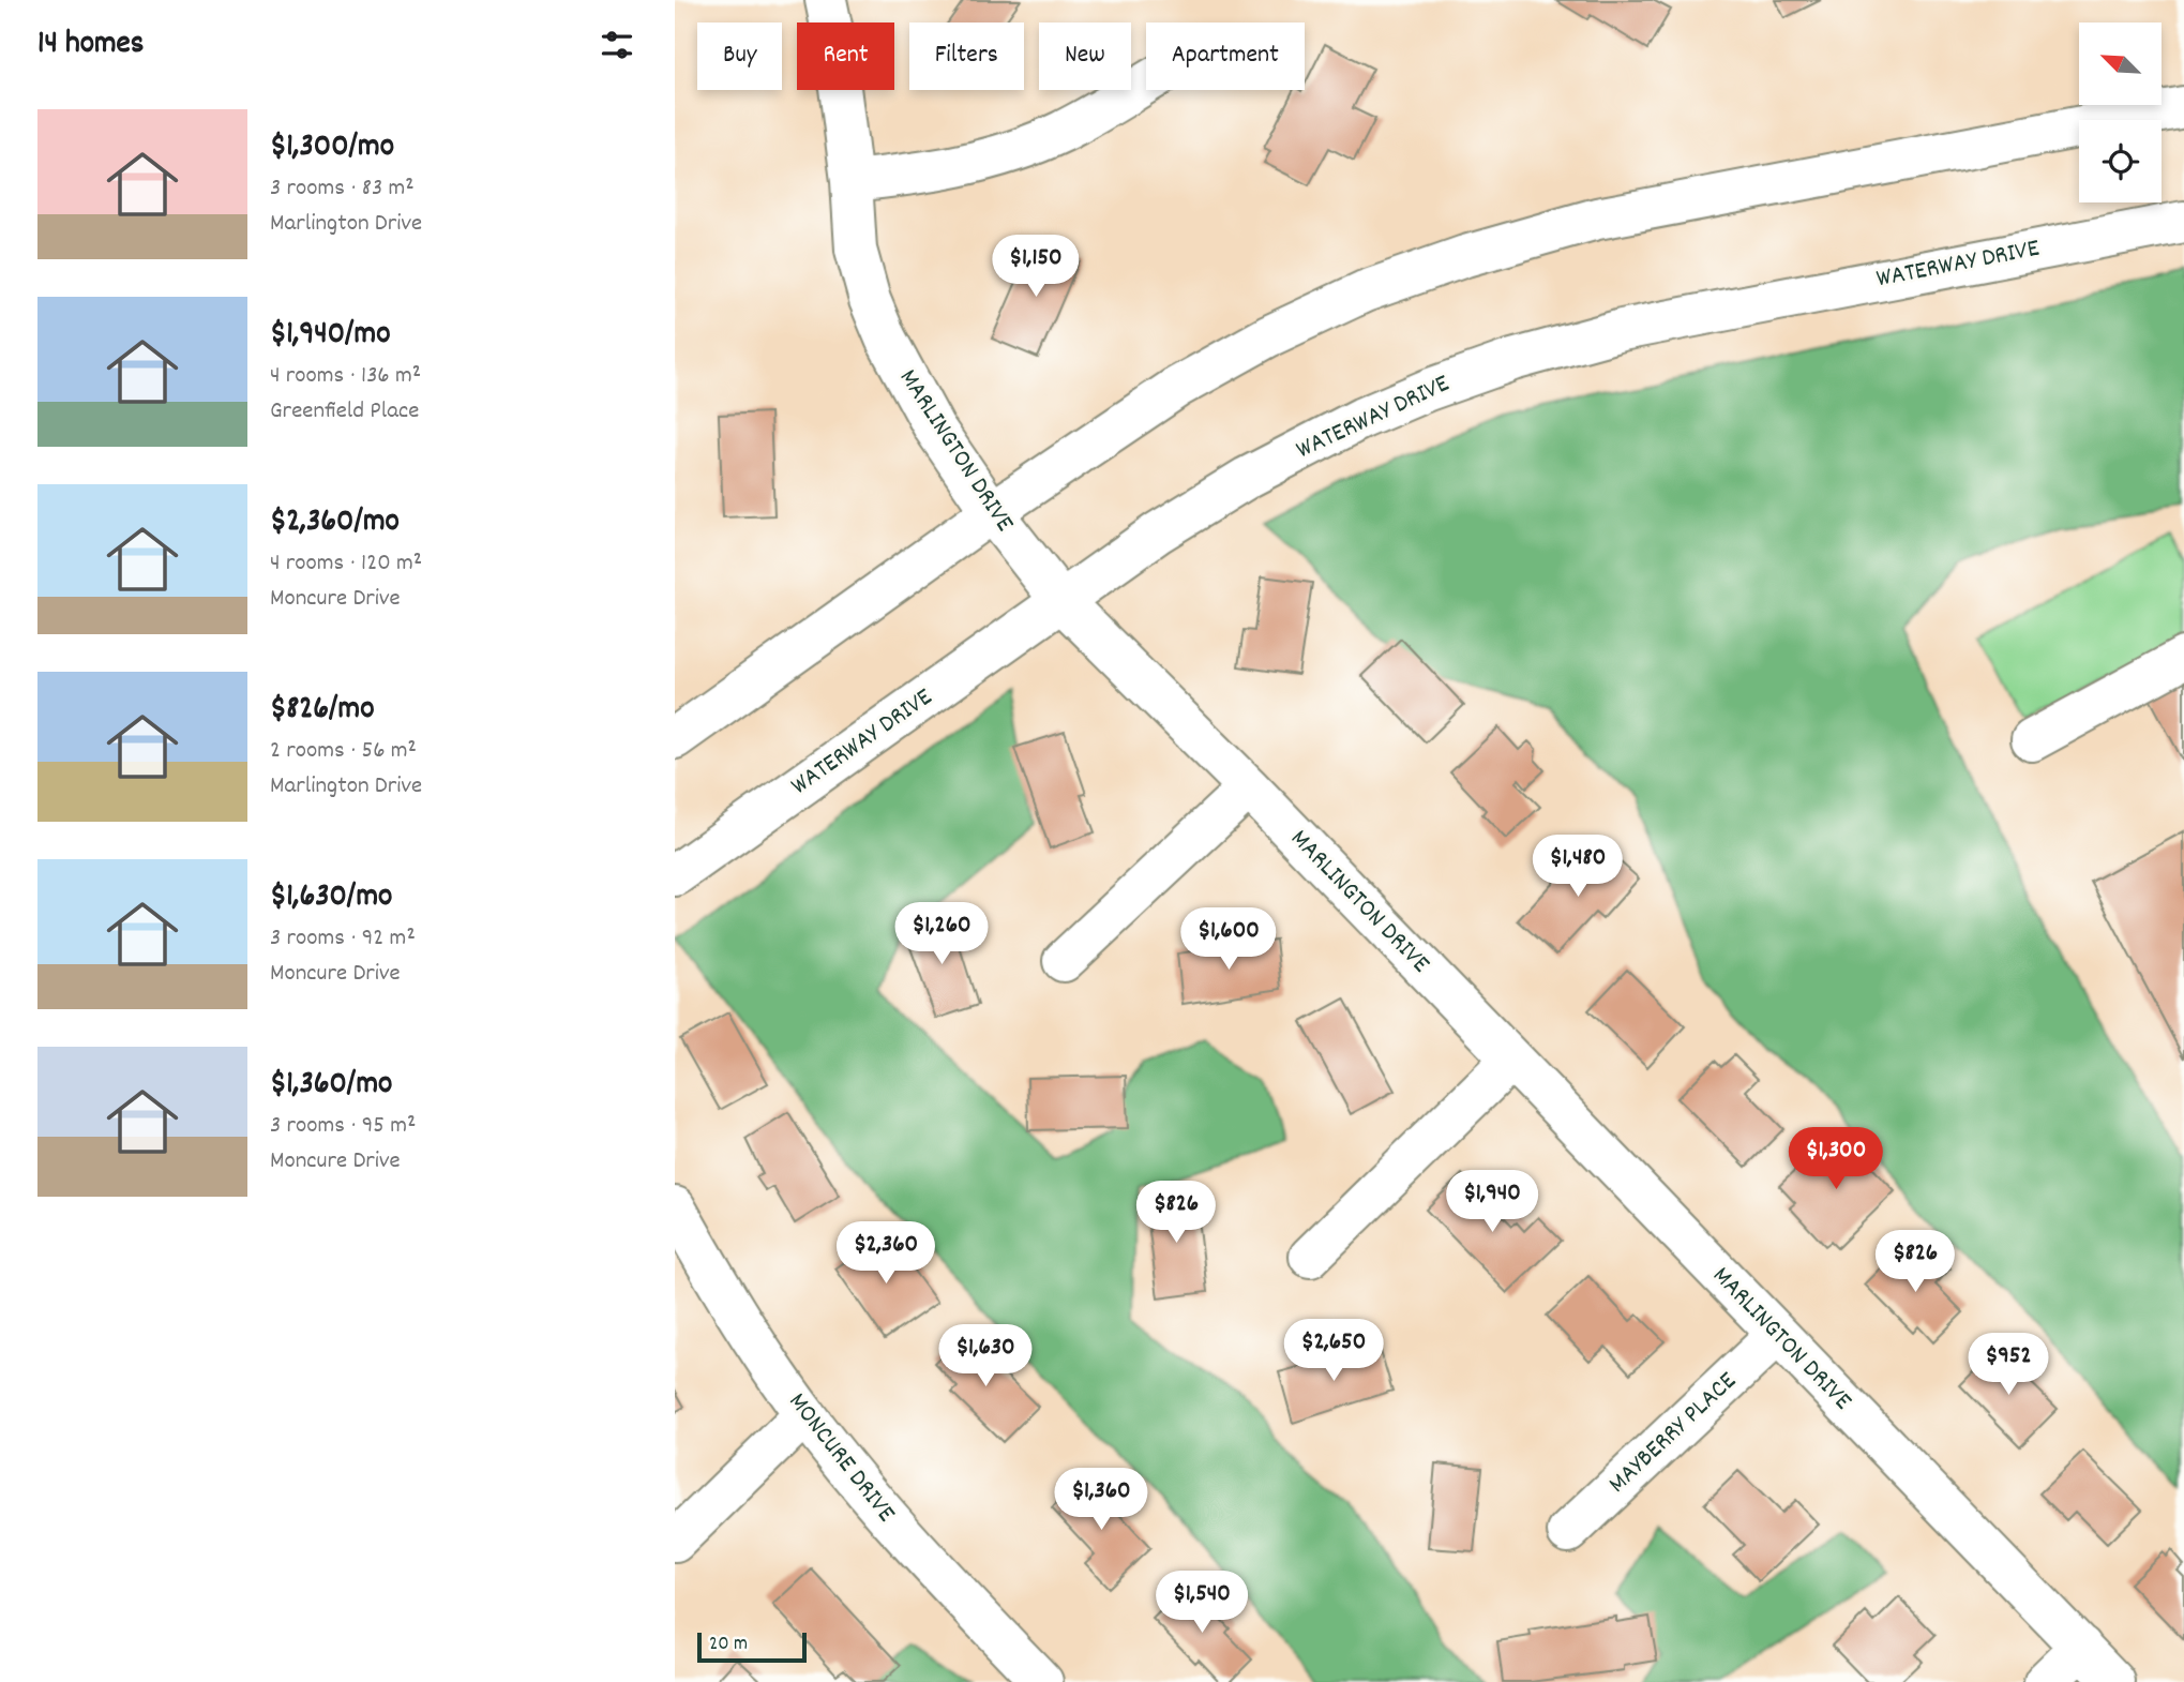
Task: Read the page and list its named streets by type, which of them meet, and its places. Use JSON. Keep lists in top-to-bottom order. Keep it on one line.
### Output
{"streets":{"street":["WATERWAY DRIVE","MARLINGTON DRIVE","MAYBERRY PLACE","MONCURE DRIVE"]},"crossings":[["WATERWAY DRIVE","MARLINGTON DRIVE"],["MARLINGTON DRIVE","MAYBERRY PLACE"]],"scale_bar":"20 m","north":"top left","page":{"heading":"14 homes","chip":["Buy","Rent","Filters","New","Apartment"],"list":[{"name":"$1,300/mo","note":"3 rooms · 83 m² · Marlington Drive"},{"name":"$1,940/mo","note":"4 rooms · 136 m² · Greenfield Place"},{"name":"$2,360/mo","note":"4 rooms · 120 m² · Moncure Drive"},{"name":"$826/mo","note":"2 rooms · 56 m² · Marlington Drive"},{"name":"$1,630/mo","note":"3 rooms · 92 m² · Moncure Drive"},{"name":"$1,360/mo","note":"3 rooms · 95 m² · Moncure Drive"}],"price":["$1,150","$1,480","$1,260","$1,600","$1,300","$1,940","$826","$2,360","$826","$2,650","$1,630","$952","$1,360","$1,540"],"scale":"20 m"}}
